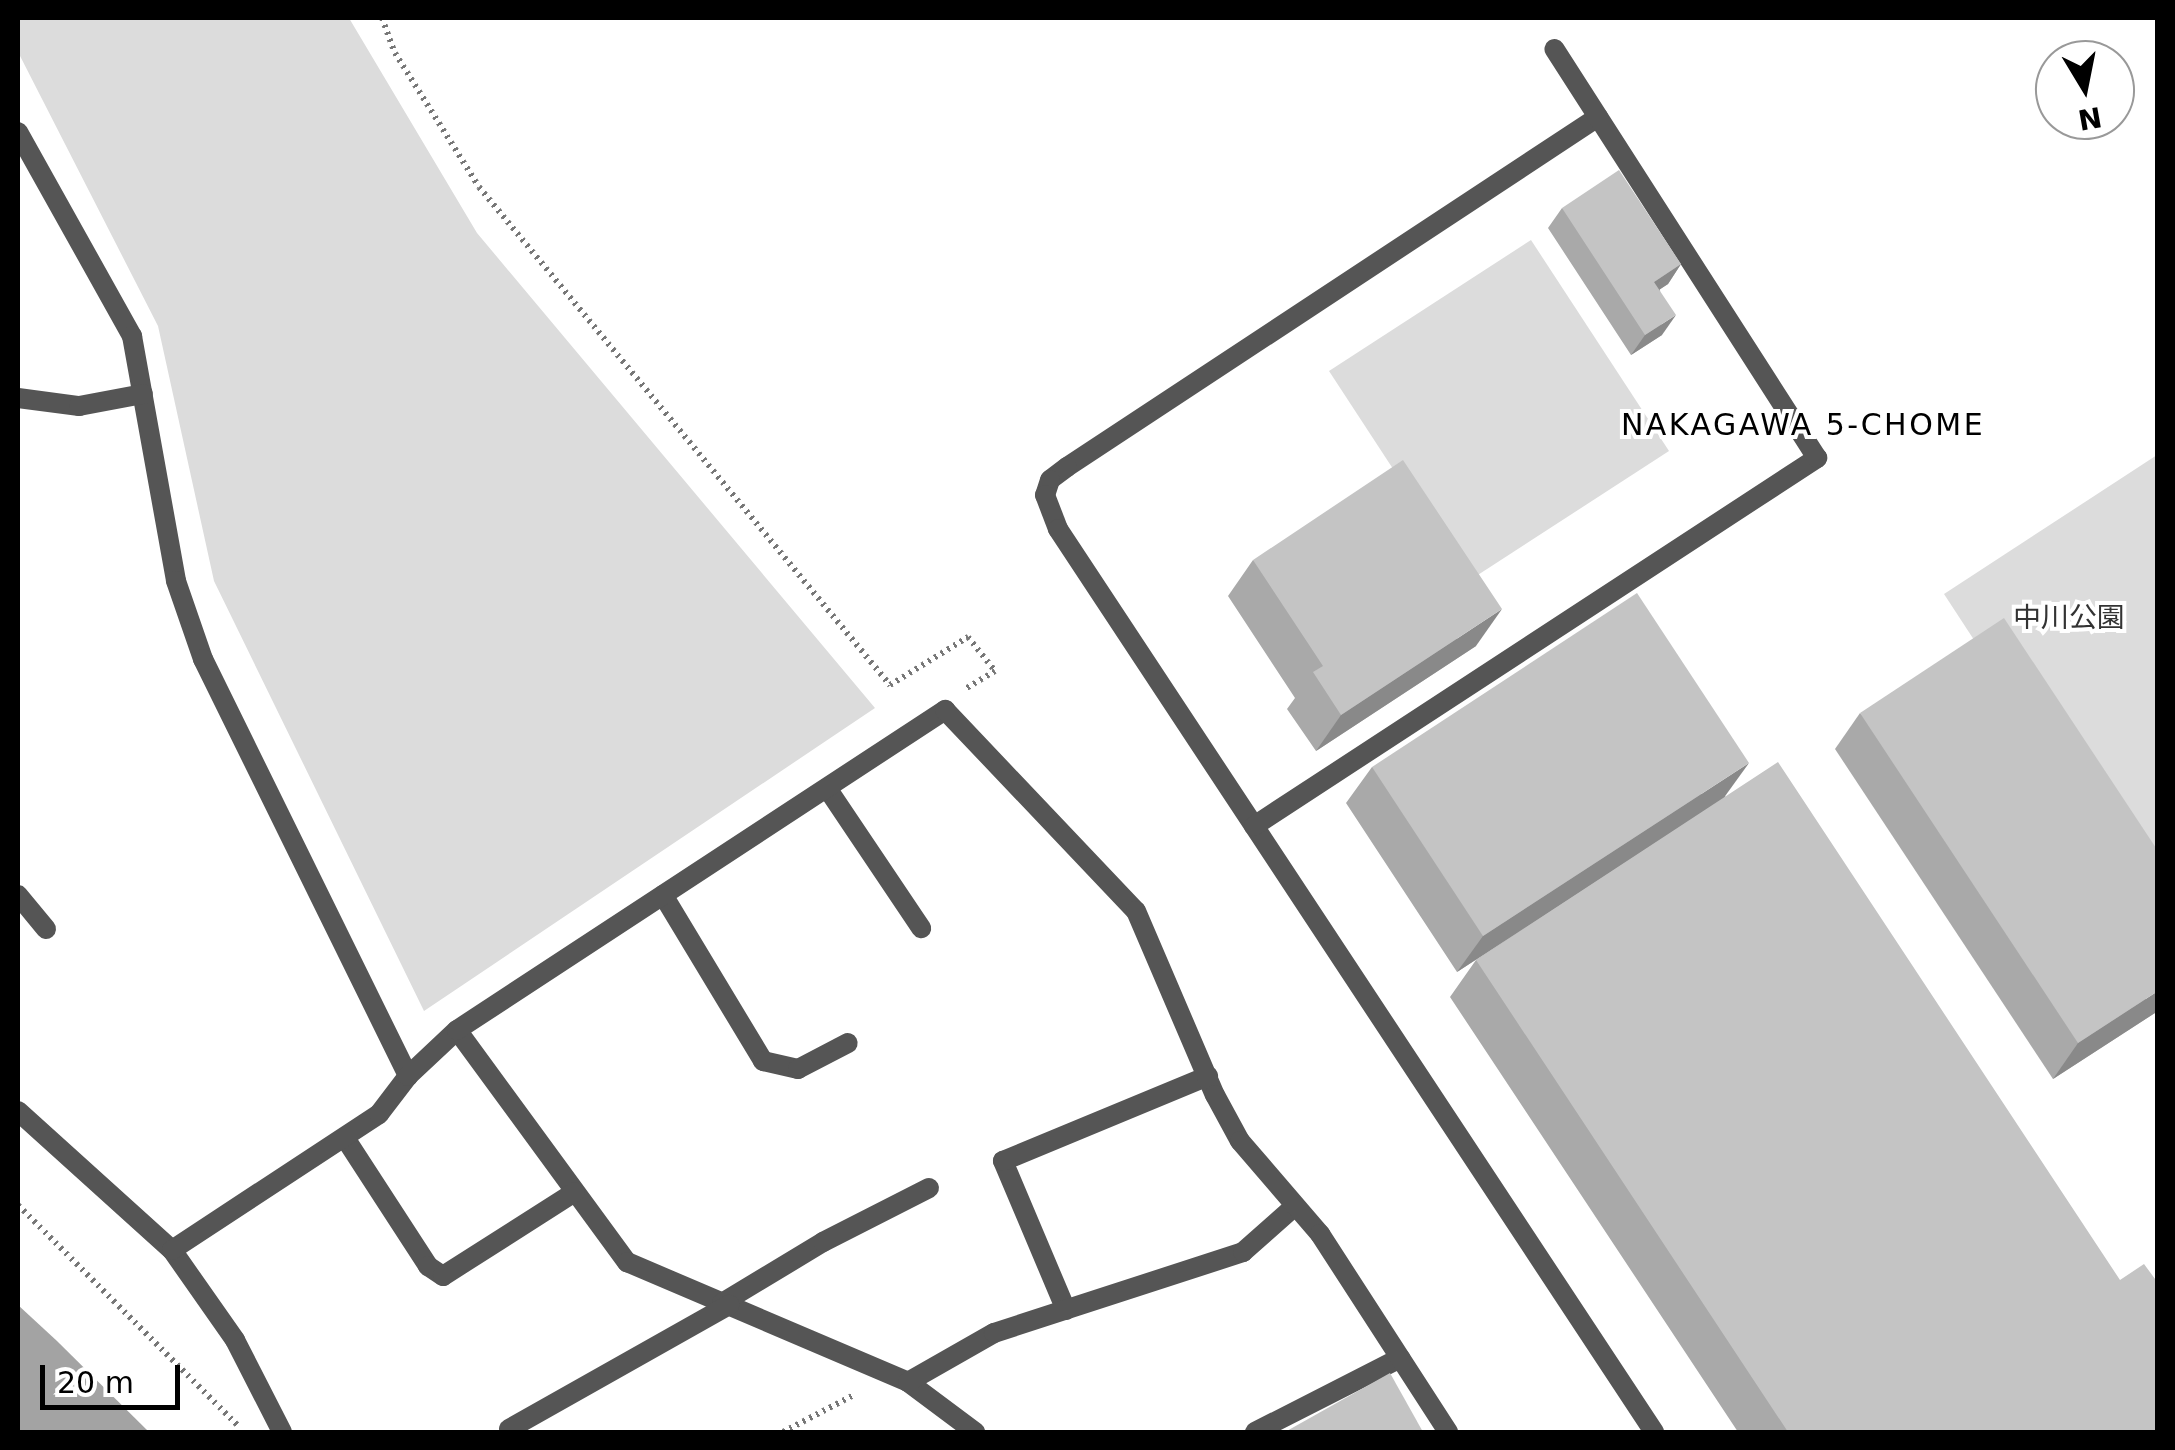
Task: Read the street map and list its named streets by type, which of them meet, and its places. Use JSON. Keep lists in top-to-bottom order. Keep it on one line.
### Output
{"districts":["NAKAGAWA 5-CHOME"],"parks":["中川公園"],"scale_bar":"20 m","north":"bottom"}
